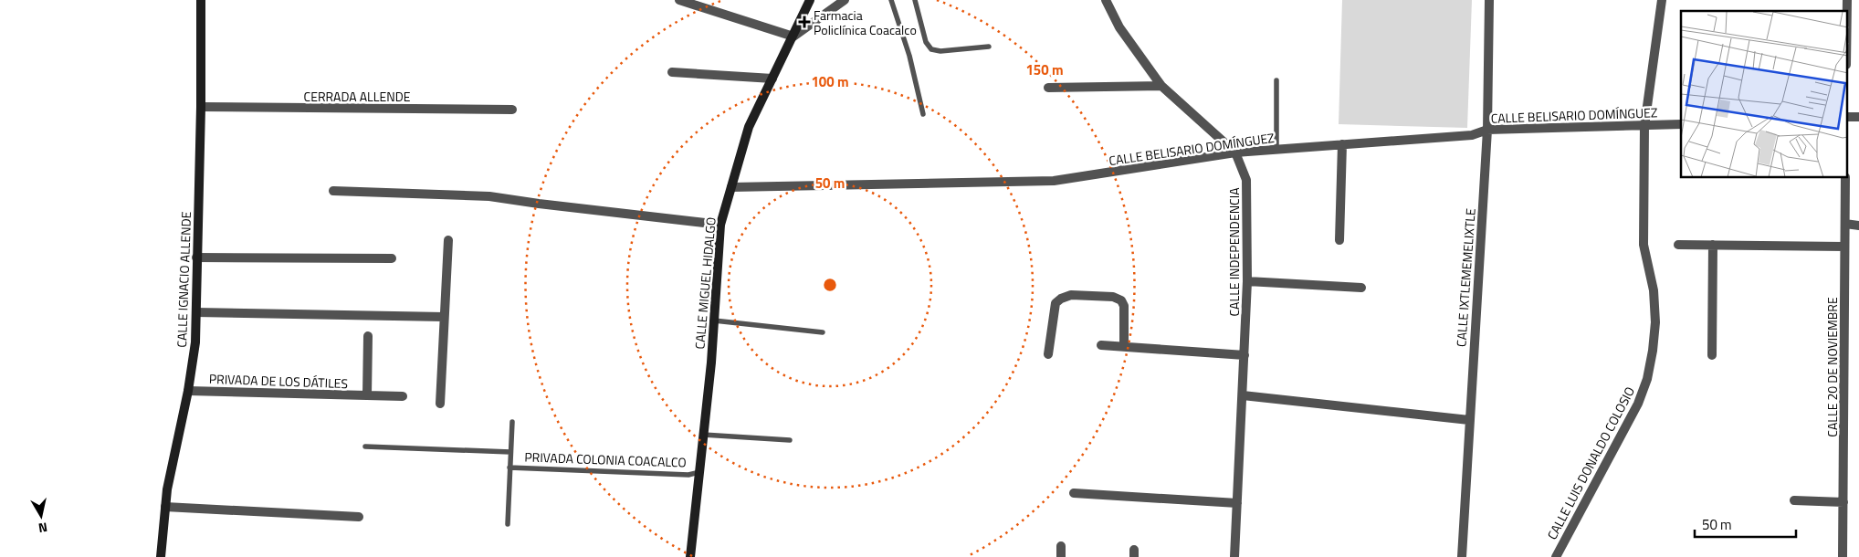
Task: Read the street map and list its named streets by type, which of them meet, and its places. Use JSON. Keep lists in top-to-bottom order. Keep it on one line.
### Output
{"streets":{"street":["CERRADA ALLENDE","CALLE BELISARIO DOMÍNGUEZ","CALLE INDEPENDENCIA","CALLE IXTLEMEMELIXTLE","CALLE IGNACIO ALLENDE","CALLE MIGUEL HIDALGO","CALLE 20 DE NOVIEMBRE","PRIVADA DE LOS DÁTILES","CALLE LUIS DONALDO COLOSIO"],"lane":["PRIVADA COLONIA COACALCO"]},"crossings":[["CERRADA ALLENDE","CALLE IGNACIO ALLENDE"],["CALLE BELISARIO DOMÍNGUEZ","CALLE INDEPENDENCIA"],["CALLE BELISARIO DOMÍNGUEZ","CALLE IXTLEMEMELIXTLE"],["CALLE BELISARIO DOMÍNGUEZ","CALLE MIGUEL HIDALGO"],["CALLE BELISARIO DOMÍNGUEZ","CALLE LUIS DONALDO COLOSIO"],["CALLE IGNACIO ALLENDE","PRIVADA DE LOS DÁTILES"],["CALLE MIGUEL HIDALGO","PRIVADA COLONIA COACALCO"]],"places":{"health":["Farmacia Policlínica Coacalco"]},"scale_bar":"50 m","north":"bottom","rings":["150 m","100 m","50 m"]}
